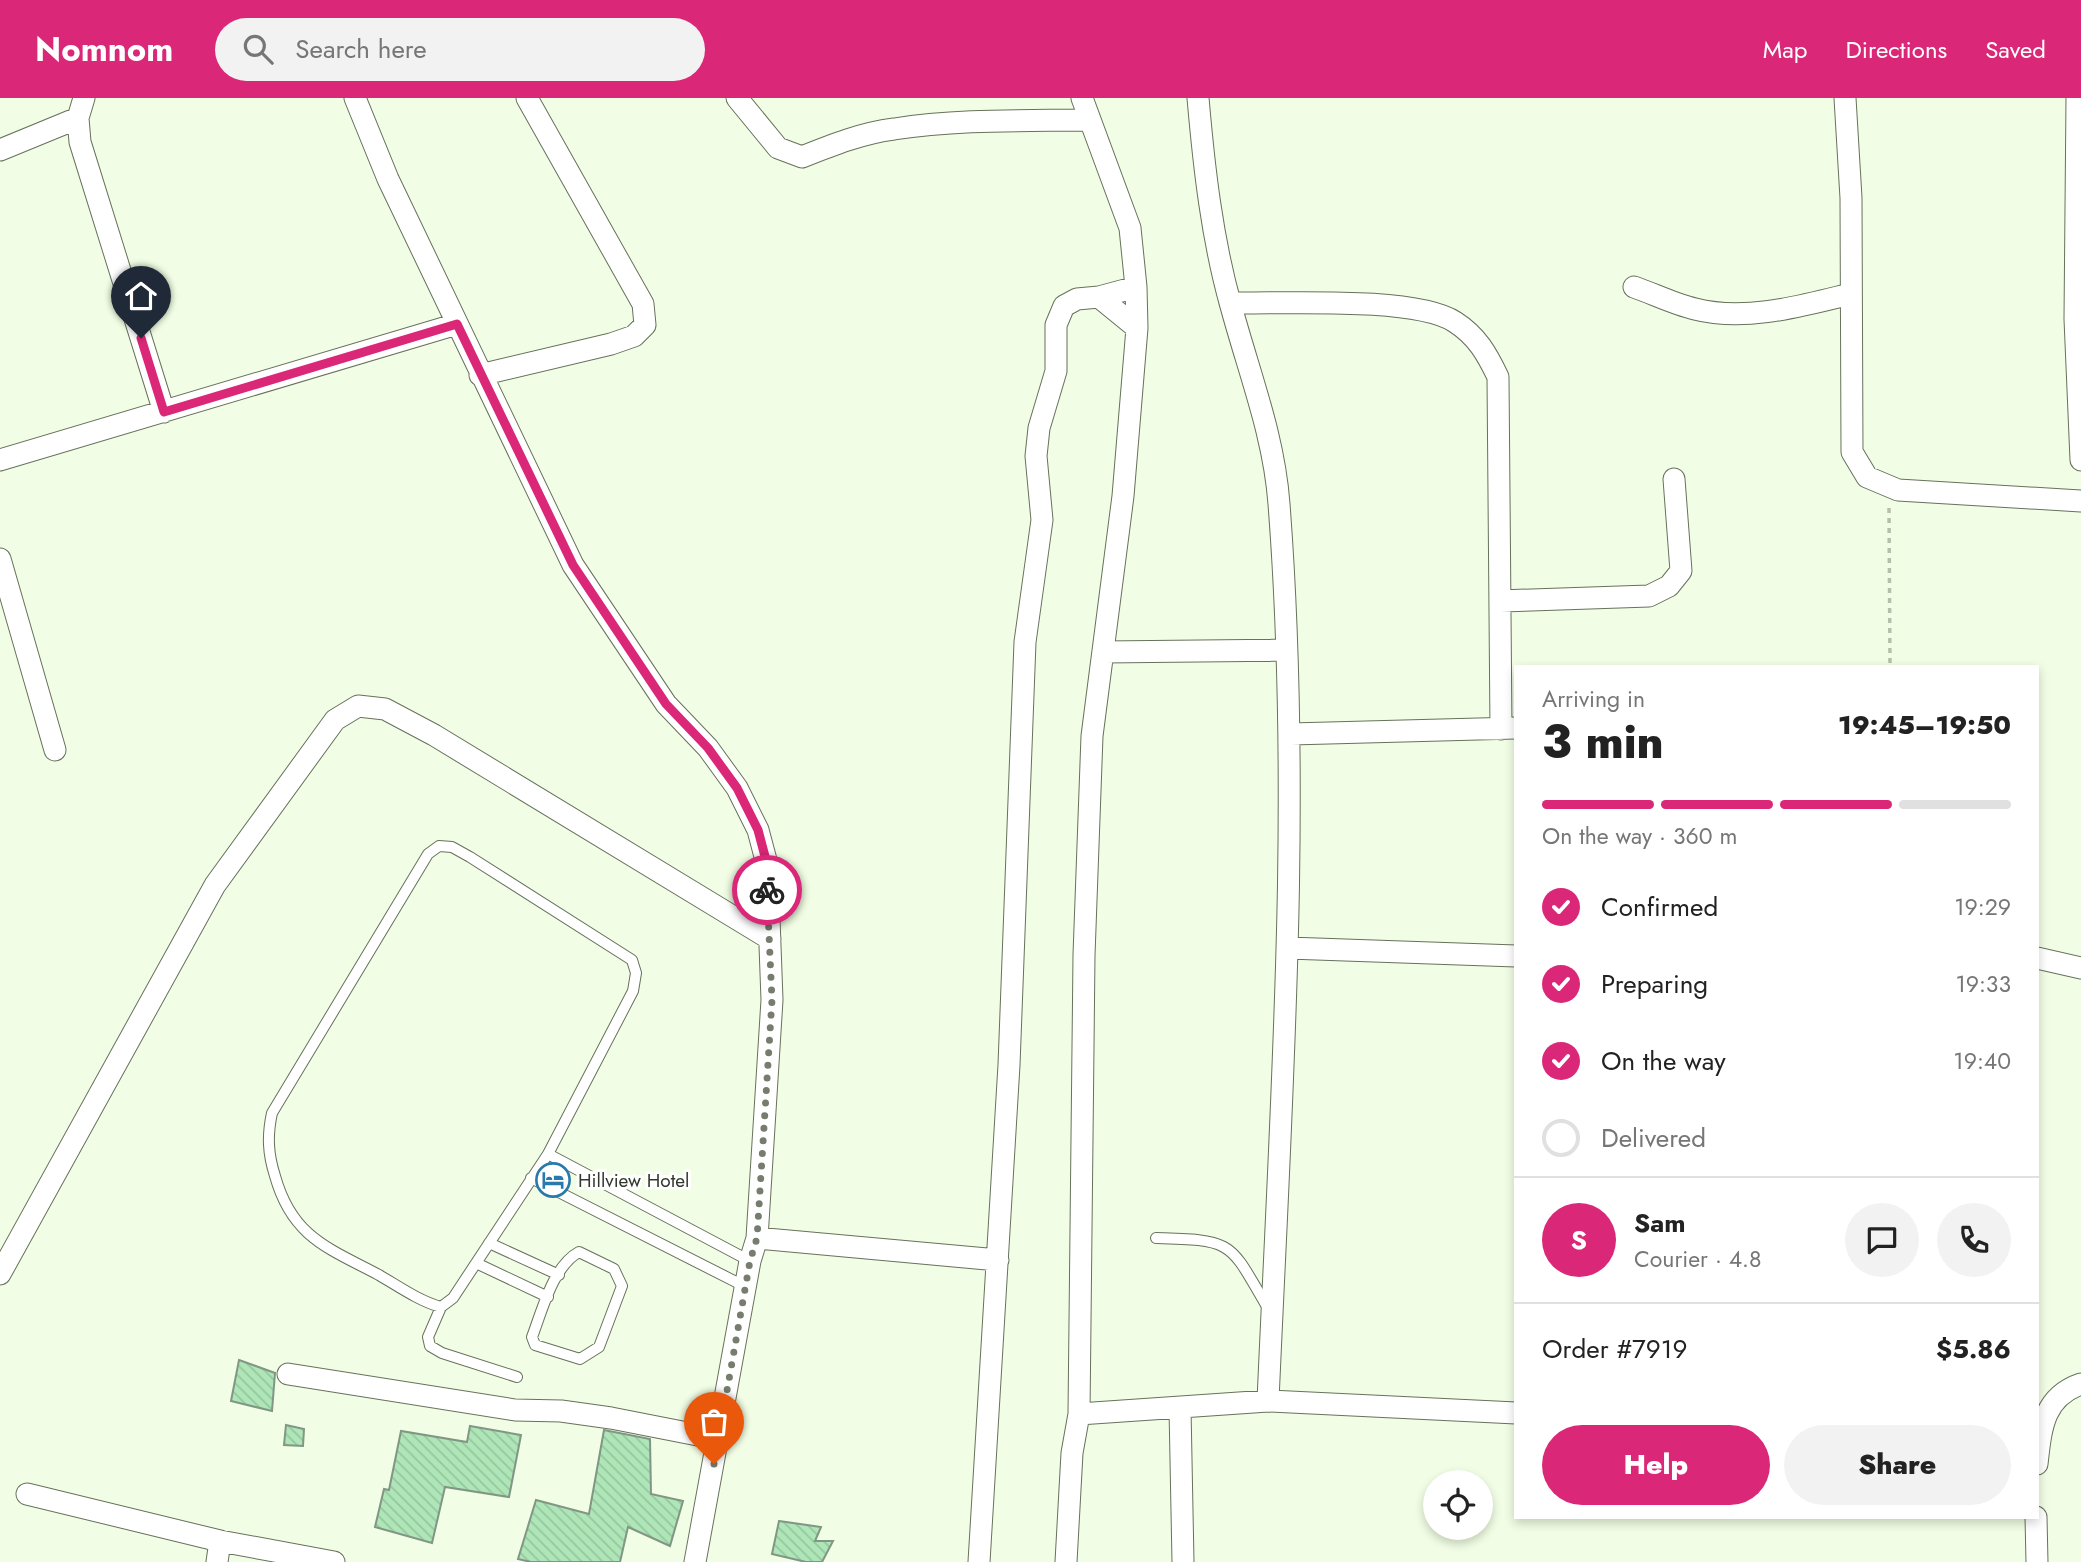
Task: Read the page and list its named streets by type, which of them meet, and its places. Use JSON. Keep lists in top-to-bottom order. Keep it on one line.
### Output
{"places":{"hotel":["Hillview Hotel"]},"page":{"header":"Nomnom","search":"Search here","nav":["Map","Directions","Saved"],"heading":["3 min","Arriving in","19:45–19:50"],"panel":["Sam","Courier · 4.8","Order #7919","$5.86"],"bar":"On the way · 360 m","list":[["Confirmed","19:29"],["Preparing","19:33"],["On the way","19:40"],"Delivered"],"round":"S","buttons":["Help","Share"]}}
